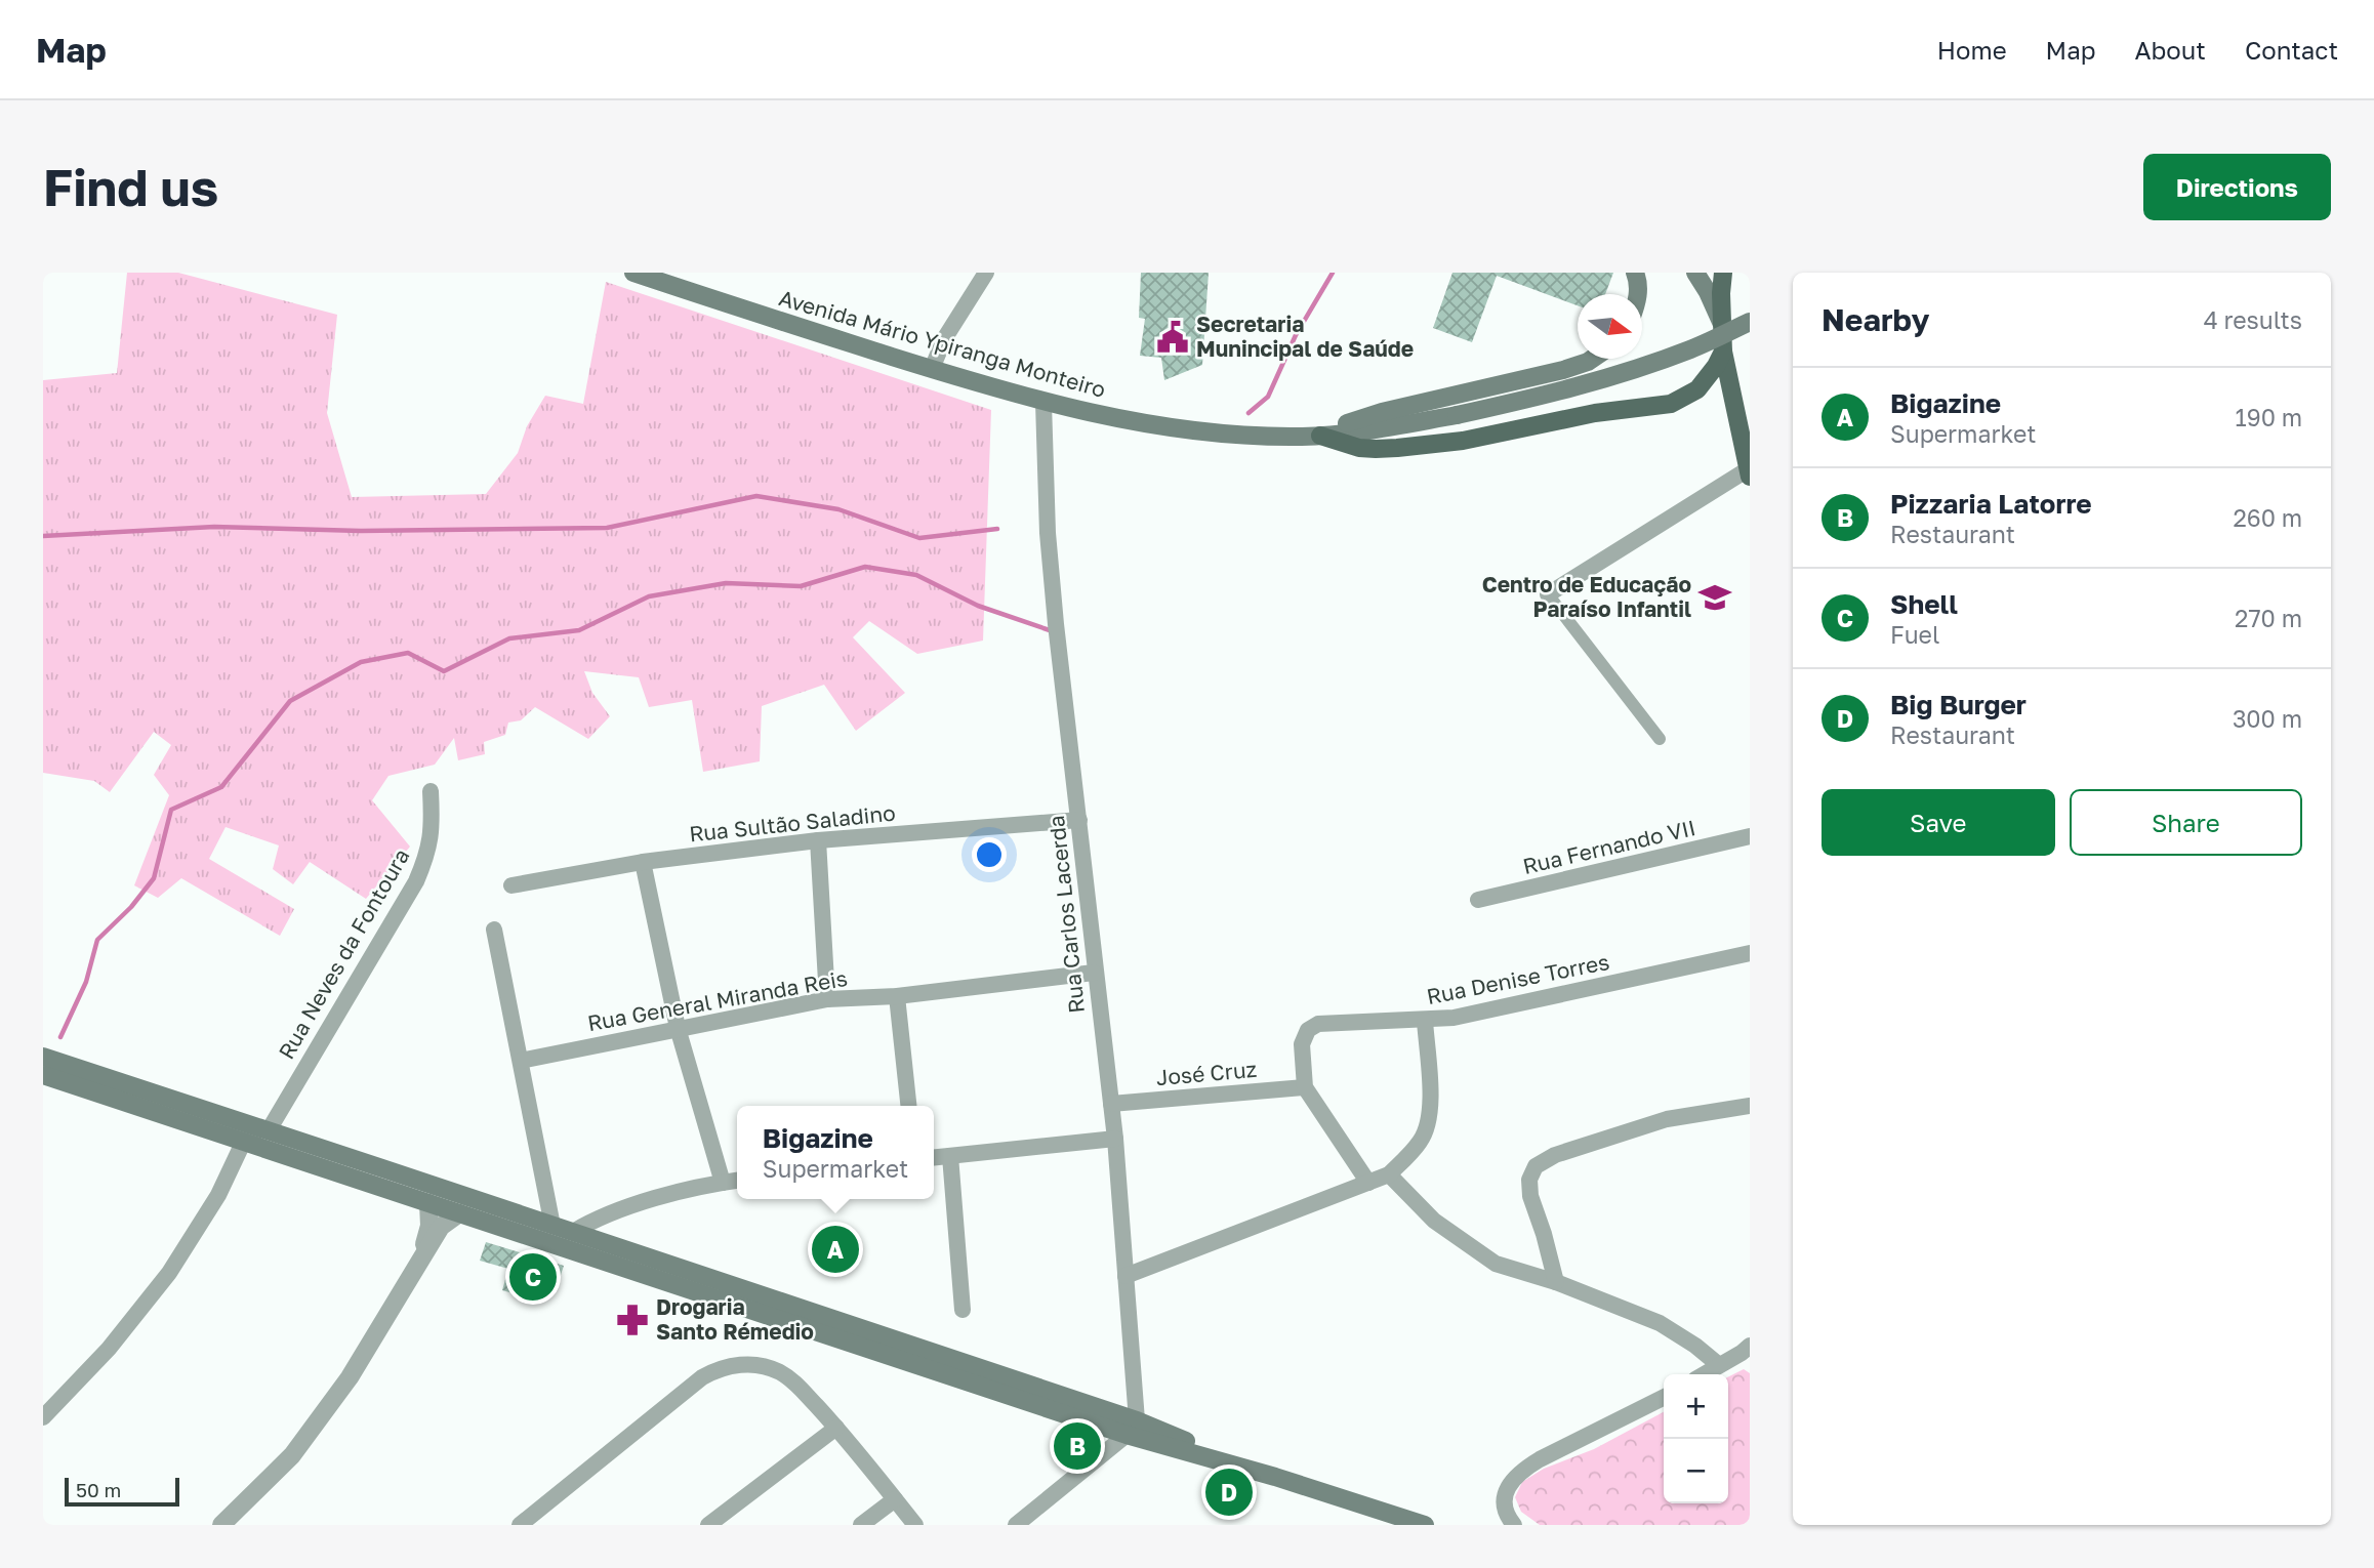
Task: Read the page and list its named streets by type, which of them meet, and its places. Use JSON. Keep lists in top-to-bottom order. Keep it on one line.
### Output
{"streets":{"main road":["Avenida Mário Ypiranga Monteiro"],"street":["Rua Sultão Saladino","Rua Fernando VII","Rua Carlos Lacerda","Rua Neves da Fontoura","Rua Denise Torres","Rua General Miranda Reis","José Cruz"]},"crossings":[["Avenida Mário Ypiranga Monteiro","Rua Carlos Lacerda"],["Rua Sultão Saladino","Rua Carlos Lacerda"],["Rua Carlos Lacerda","Rua General Miranda Reis"],["Rua Carlos Lacerda","José Cruz"],["Rua Denise Torres","José Cruz"]],"places":{"public building":["Secretaria Munincipal de Saúde"],"school or university":["Centro de Educação Paraíso Infantil"],"pharmacy":["Drogaria Santo Rémedio"]},"scale_bar":"50 m","north":"right","page":{"header":"Map","nav":["Home","Map","About","Contact"],"buttons":["Directions",["Save","Share"]],"title":"Find us","heading":["Nearby","4 results"],"list":[{"mark":"A","name":"Bigazine","note":"Supermarket","value":"190 m"},{"mark":"B","name":"Pizzaria Latorre","note":"Restaurant","value":"260 m"},{"mark":"C","name":"Shell","note":"Fuel","value":"270 m"},{"mark":"D","name":"Big Burger","note":"Restaurant","value":"300 m"}],"popup":["Bigazine","Supermarket"],"pins":["A","C","B","D"],"map_buttons":["+","−"],"scale":"50 m"}}
